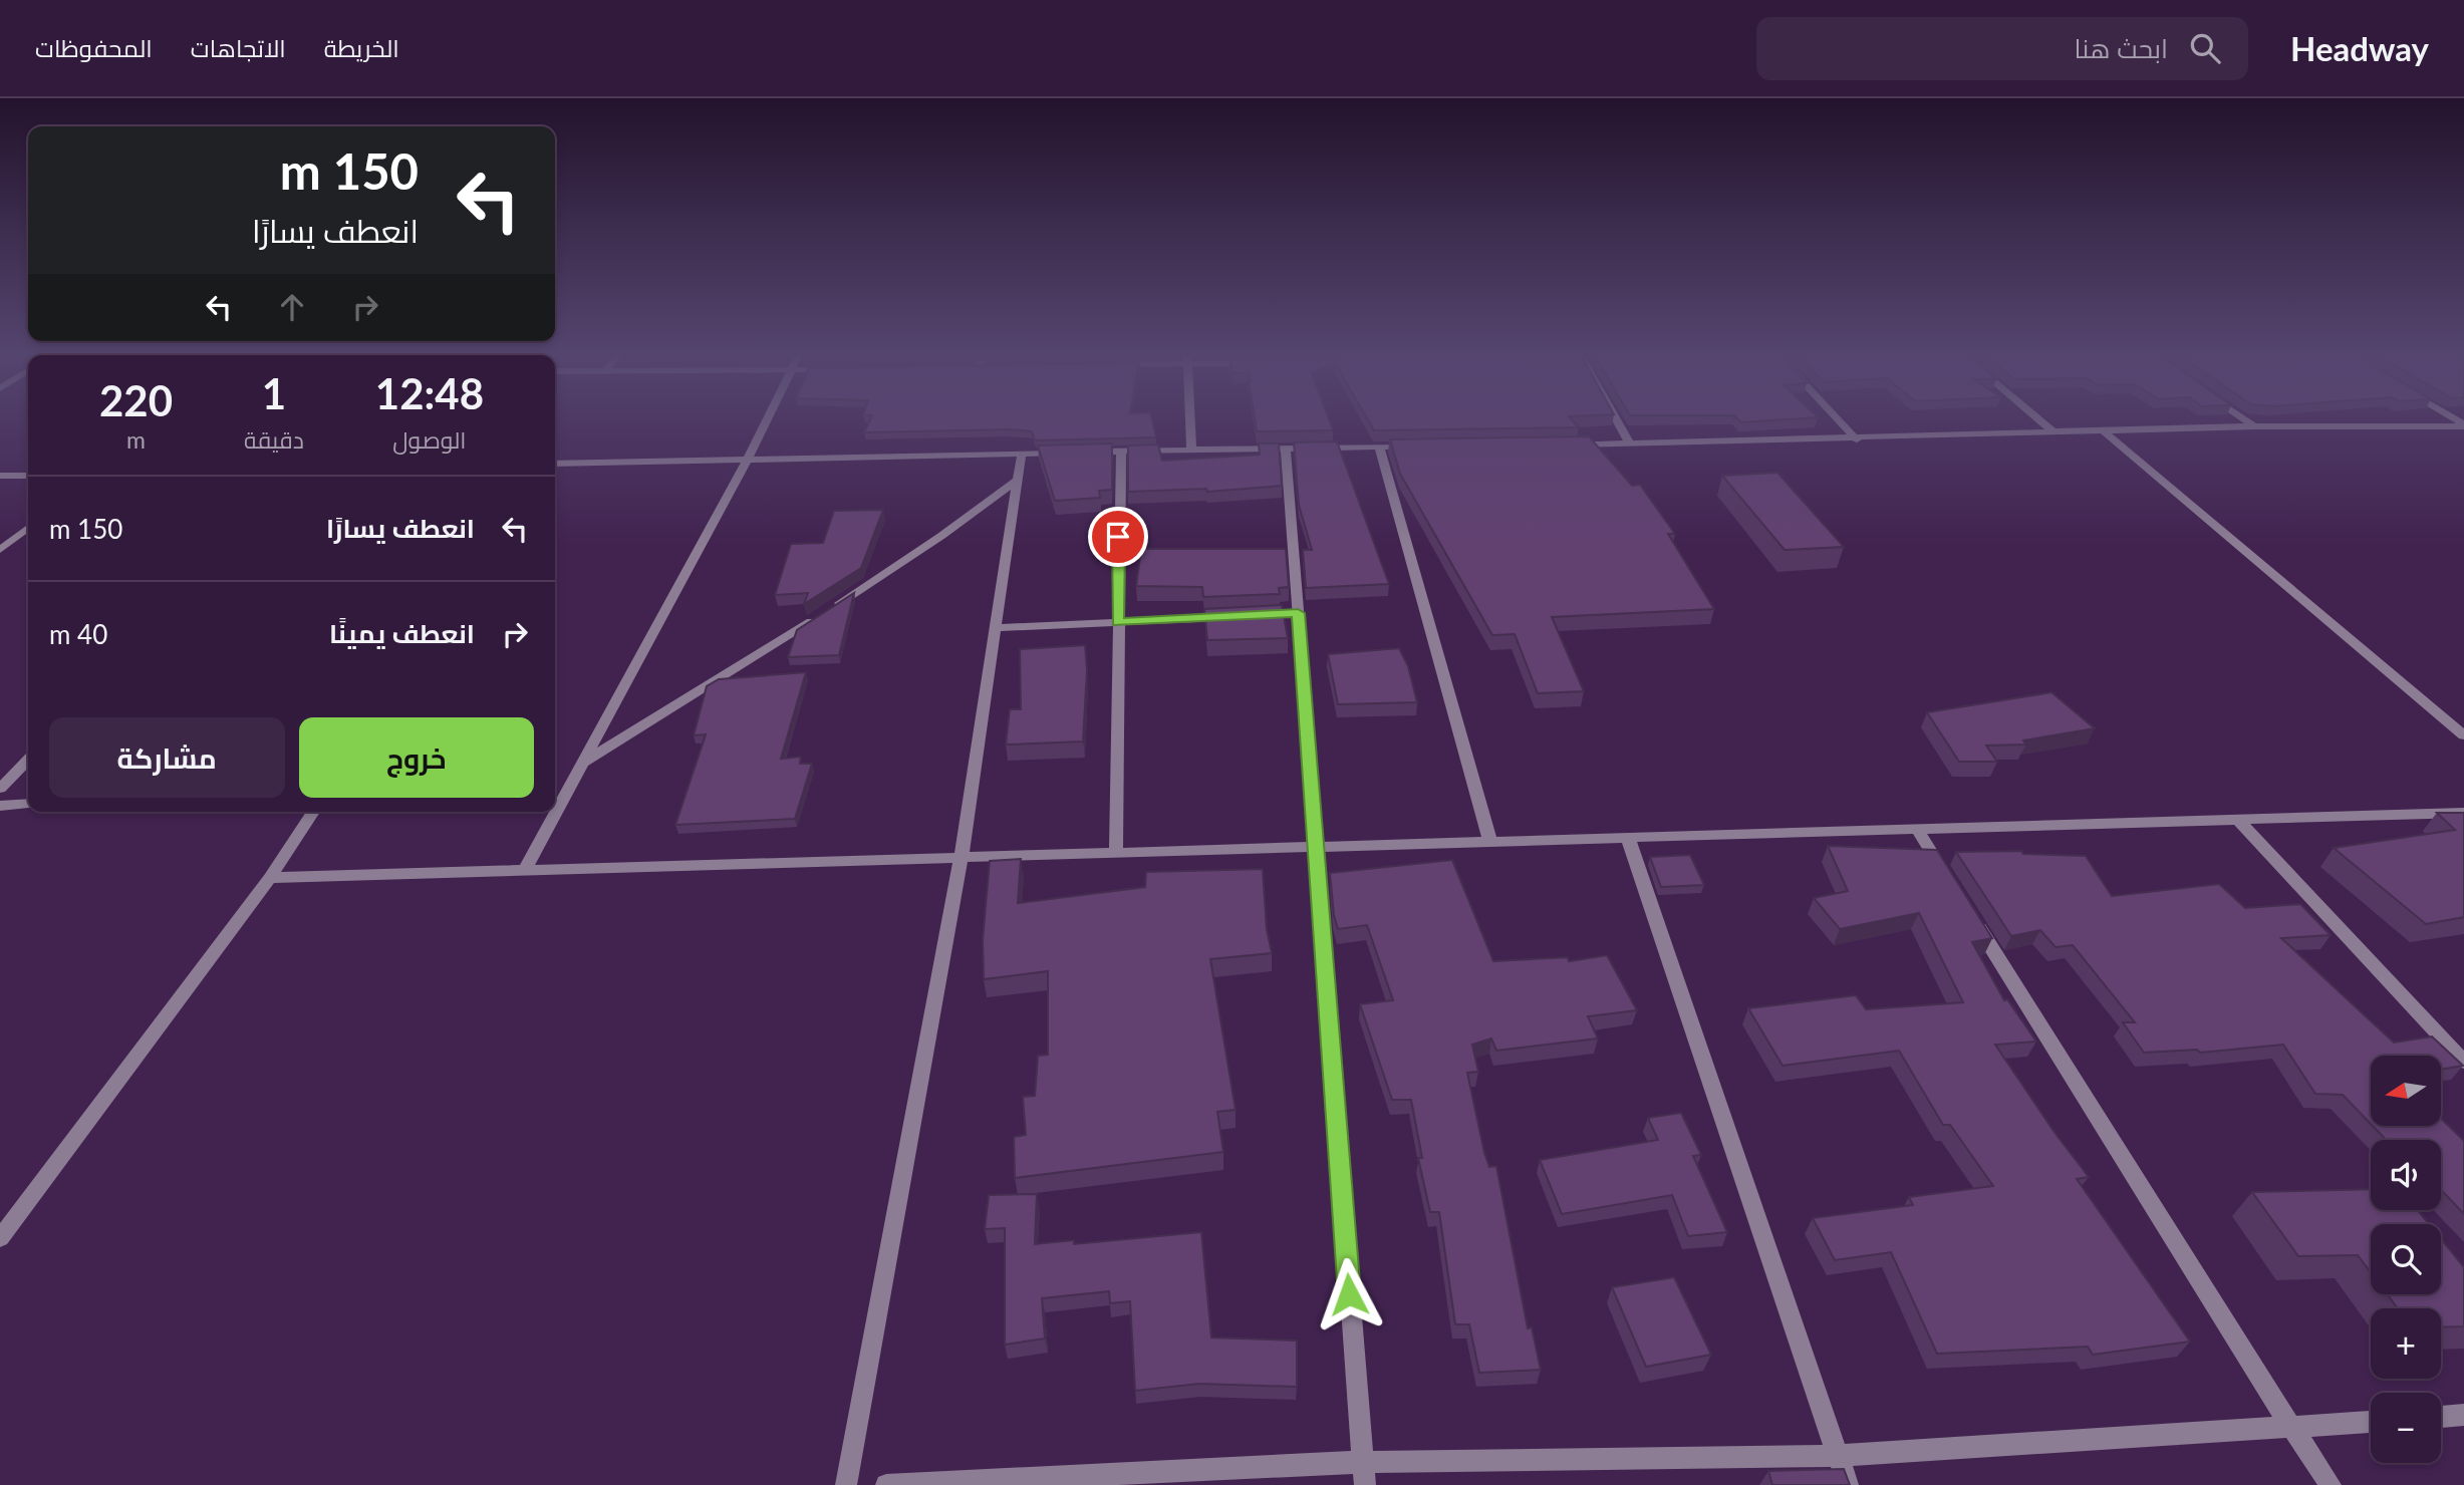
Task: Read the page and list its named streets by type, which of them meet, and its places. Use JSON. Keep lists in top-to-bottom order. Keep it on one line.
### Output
{"north":"left","page":{"header":"Headway","search":"ابحث هنا","nav":["الخريطة","الاتجاهات","المحفوظات"],"turn":["150 m","انعطف يسارًا"],"eta":["12:48","الوصول","1","دقيقة","220","m"],"list":[{"name":"انعطف يسارًا","value":"150 m"},{"name":"انعطف يمينًا","value":"40 m"}],"buttons":["خروج","مشاركة"],"map_buttons":["+","−"]}}
